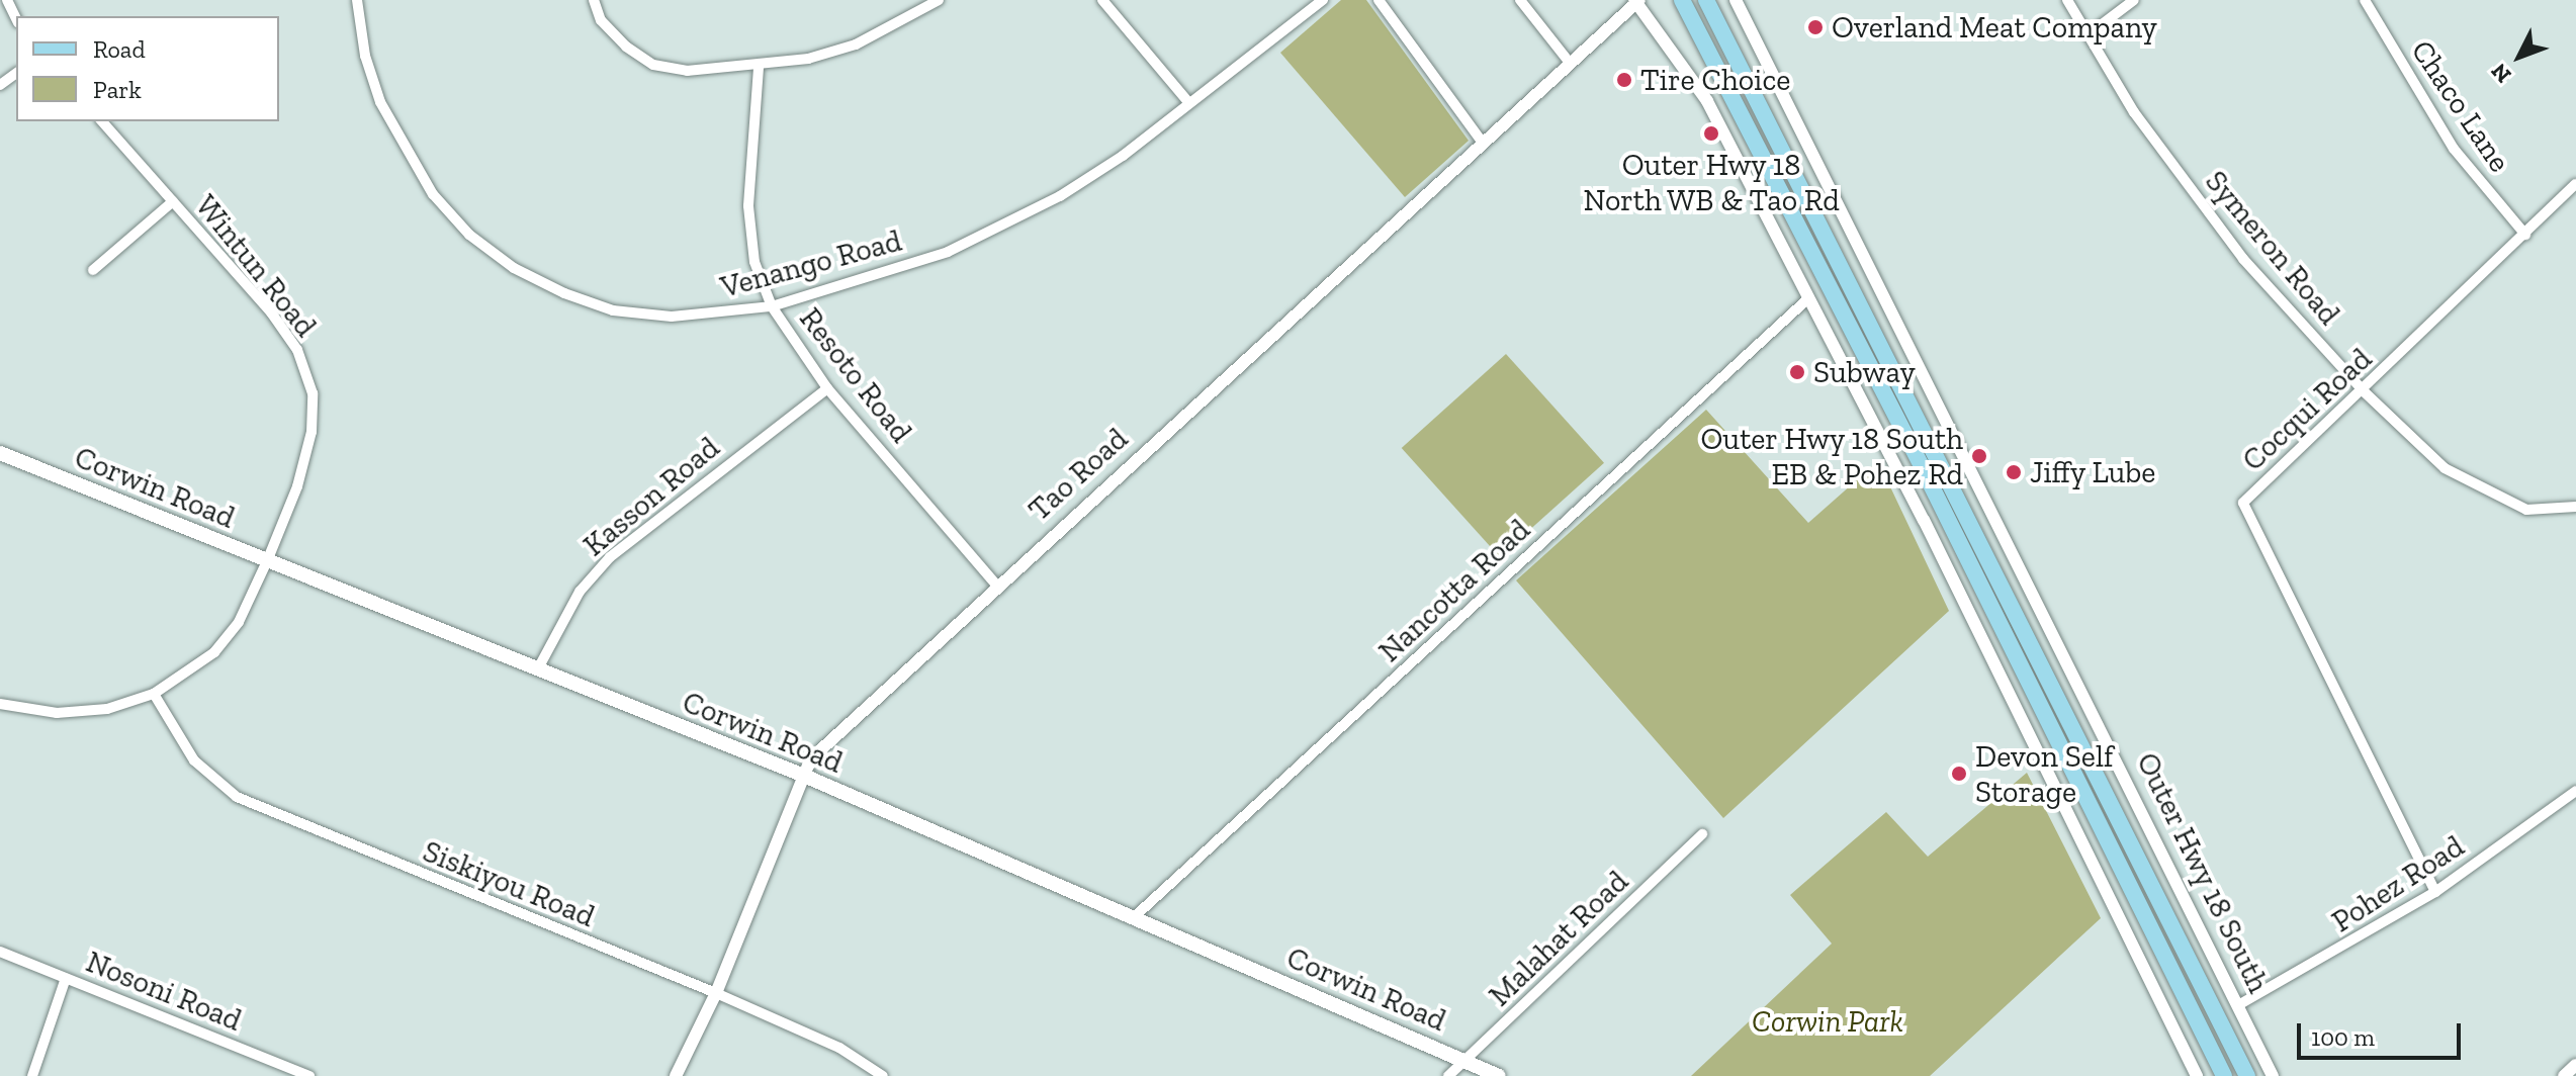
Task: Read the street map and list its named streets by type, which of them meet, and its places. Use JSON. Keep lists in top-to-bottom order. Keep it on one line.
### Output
{"streets":{"main road":["Corwin Road"],"street":["Chaco Lane","Symeron Road","Venango Road","Wintun Road","Resoto Road","Cocqui Road","Tao Road","Kasson Road","Nancotta Road","Outer Hwy 18 South","Siskiyou Road","Pohez Road","Malahat Road","Nosoni Road"]},"crossings":[["Chaco Lane","Cocqui Road"],["Symeron Road","Cocqui Road"],["Venango Road","Resoto Road"],["Wintun Road","Corwin Road"],["Wintun Road","Siskiyou Road"],["Resoto Road","Tao Road"],["Resoto Road","Kasson Road"],["Cocqui Road","Pohez Road"],["Tao Road","Corwin Road"],["Tao Road","Siskiyou Road"],["Corwin Road","Kasson Road"],["Corwin Road","Nancotta Road"],["Corwin Road","Malahat Road"],["Outer Hwy 18 South","Pohez Road"]],"parks":["Corwin Park"],"places":["Overland Meat Company","Tire Choice","Outer Hwy 18 North WB & Tao Rd","Subway","Outer Hwy 18 South EB & Pohez Rd","Jiffy Lube","Devon Self Storage"],"legend":["Road","Park"],"scale_bar":"100 m","north":"bottom left"}
